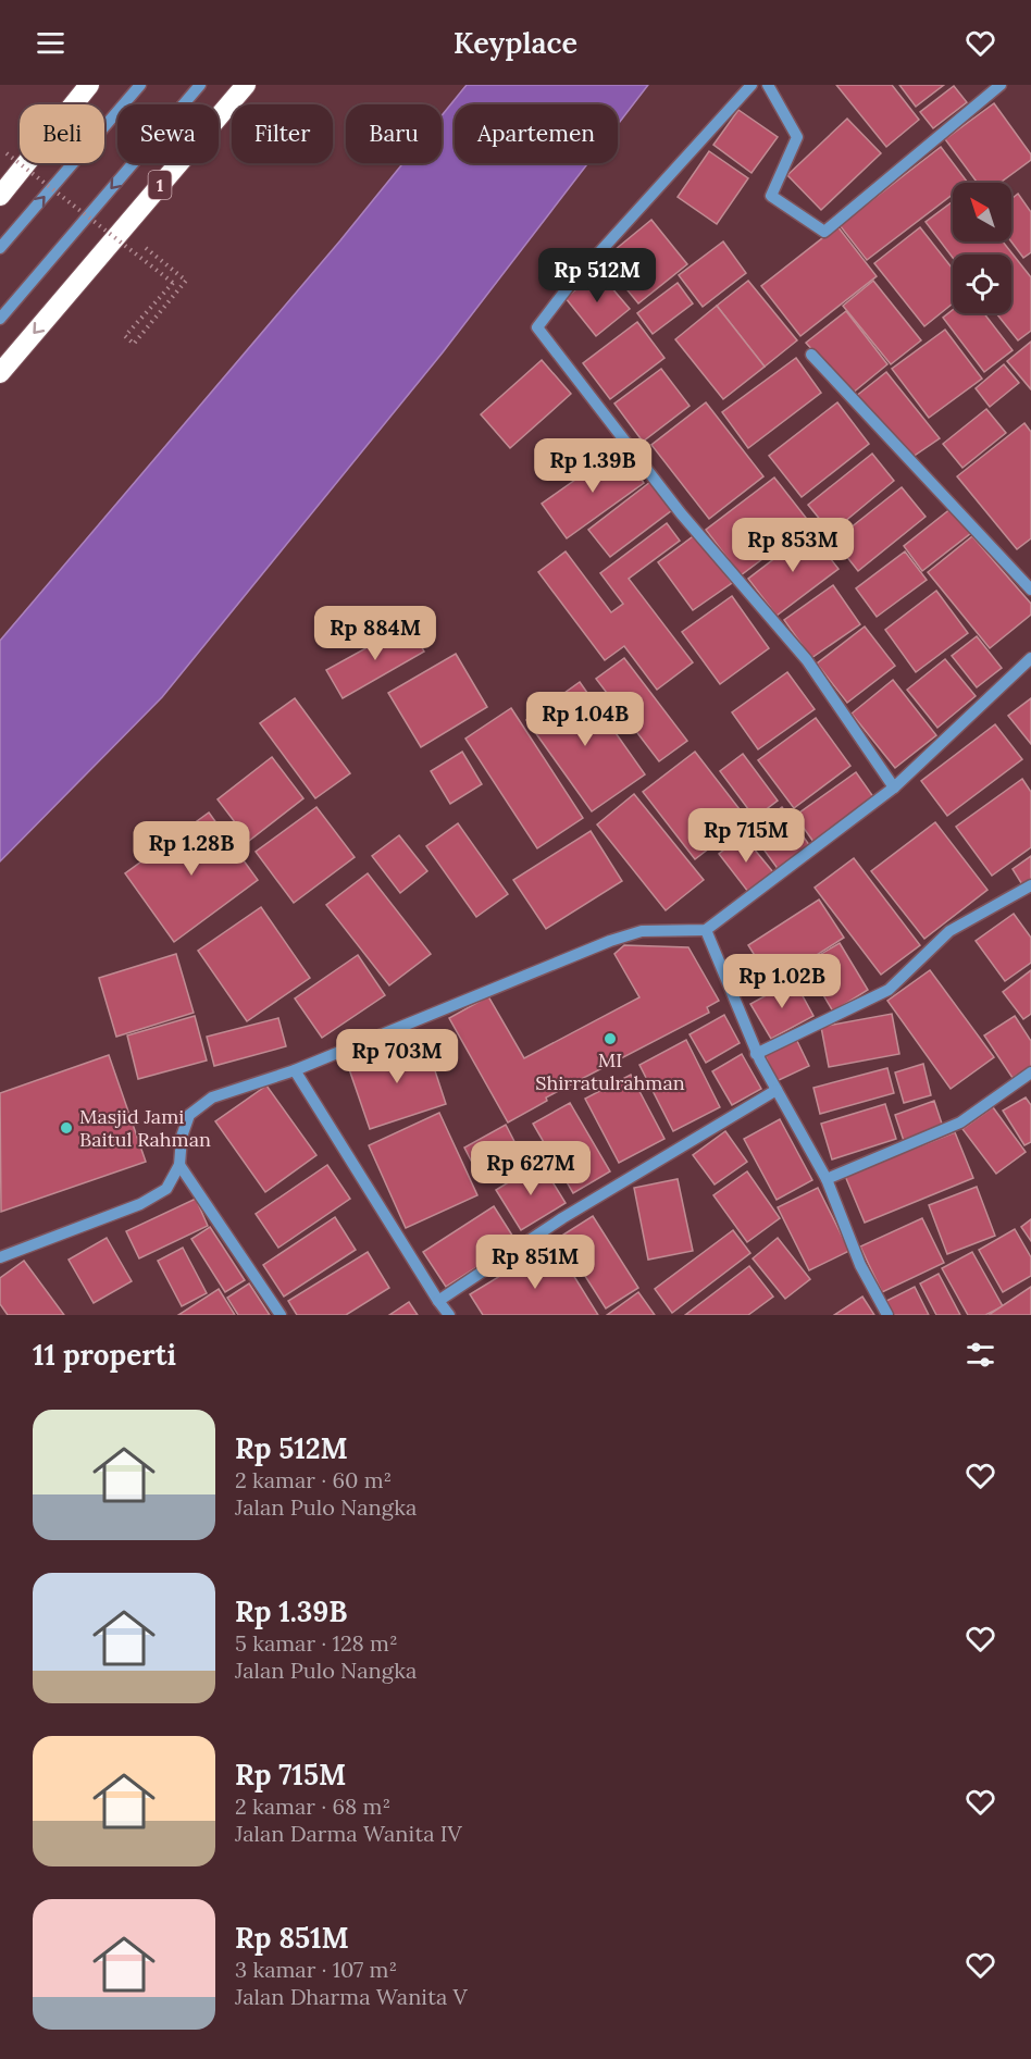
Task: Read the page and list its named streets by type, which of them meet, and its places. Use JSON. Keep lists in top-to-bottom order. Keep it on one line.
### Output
{"streets":{"highway":["1"]},"places":["MI Shirratulrahman","Masjid Jami Baitul Rahman"],"north":"top left","page":{"header":"Keyplace","chip":["Beli","Sewa","Filter","Baru","Apartemen"],"price":["Rp 512M","Rp 1.39B","Rp 853M","Rp 884M","Rp 1.04B","Rp 715M","Rp 1.28B","Rp 1.02B","Rp 703M","Rp 627M","Rp 851M"],"heading":"11 properti","list":[{"name":"Rp 512M","note":"2 kamar · 60 m² · Jalan Pulo Nangka"},{"name":"Rp 1.39B","note":"5 kamar · 128 m² · Jalan Pulo Nangka"},{"name":"Rp 715M","note":"2 kamar · 68 m² · Jalan Darma Wanita IV"},{"name":"Rp 851M","note":"3 kamar · 107 m² · Jalan Dharma Wanita V"}]}}
